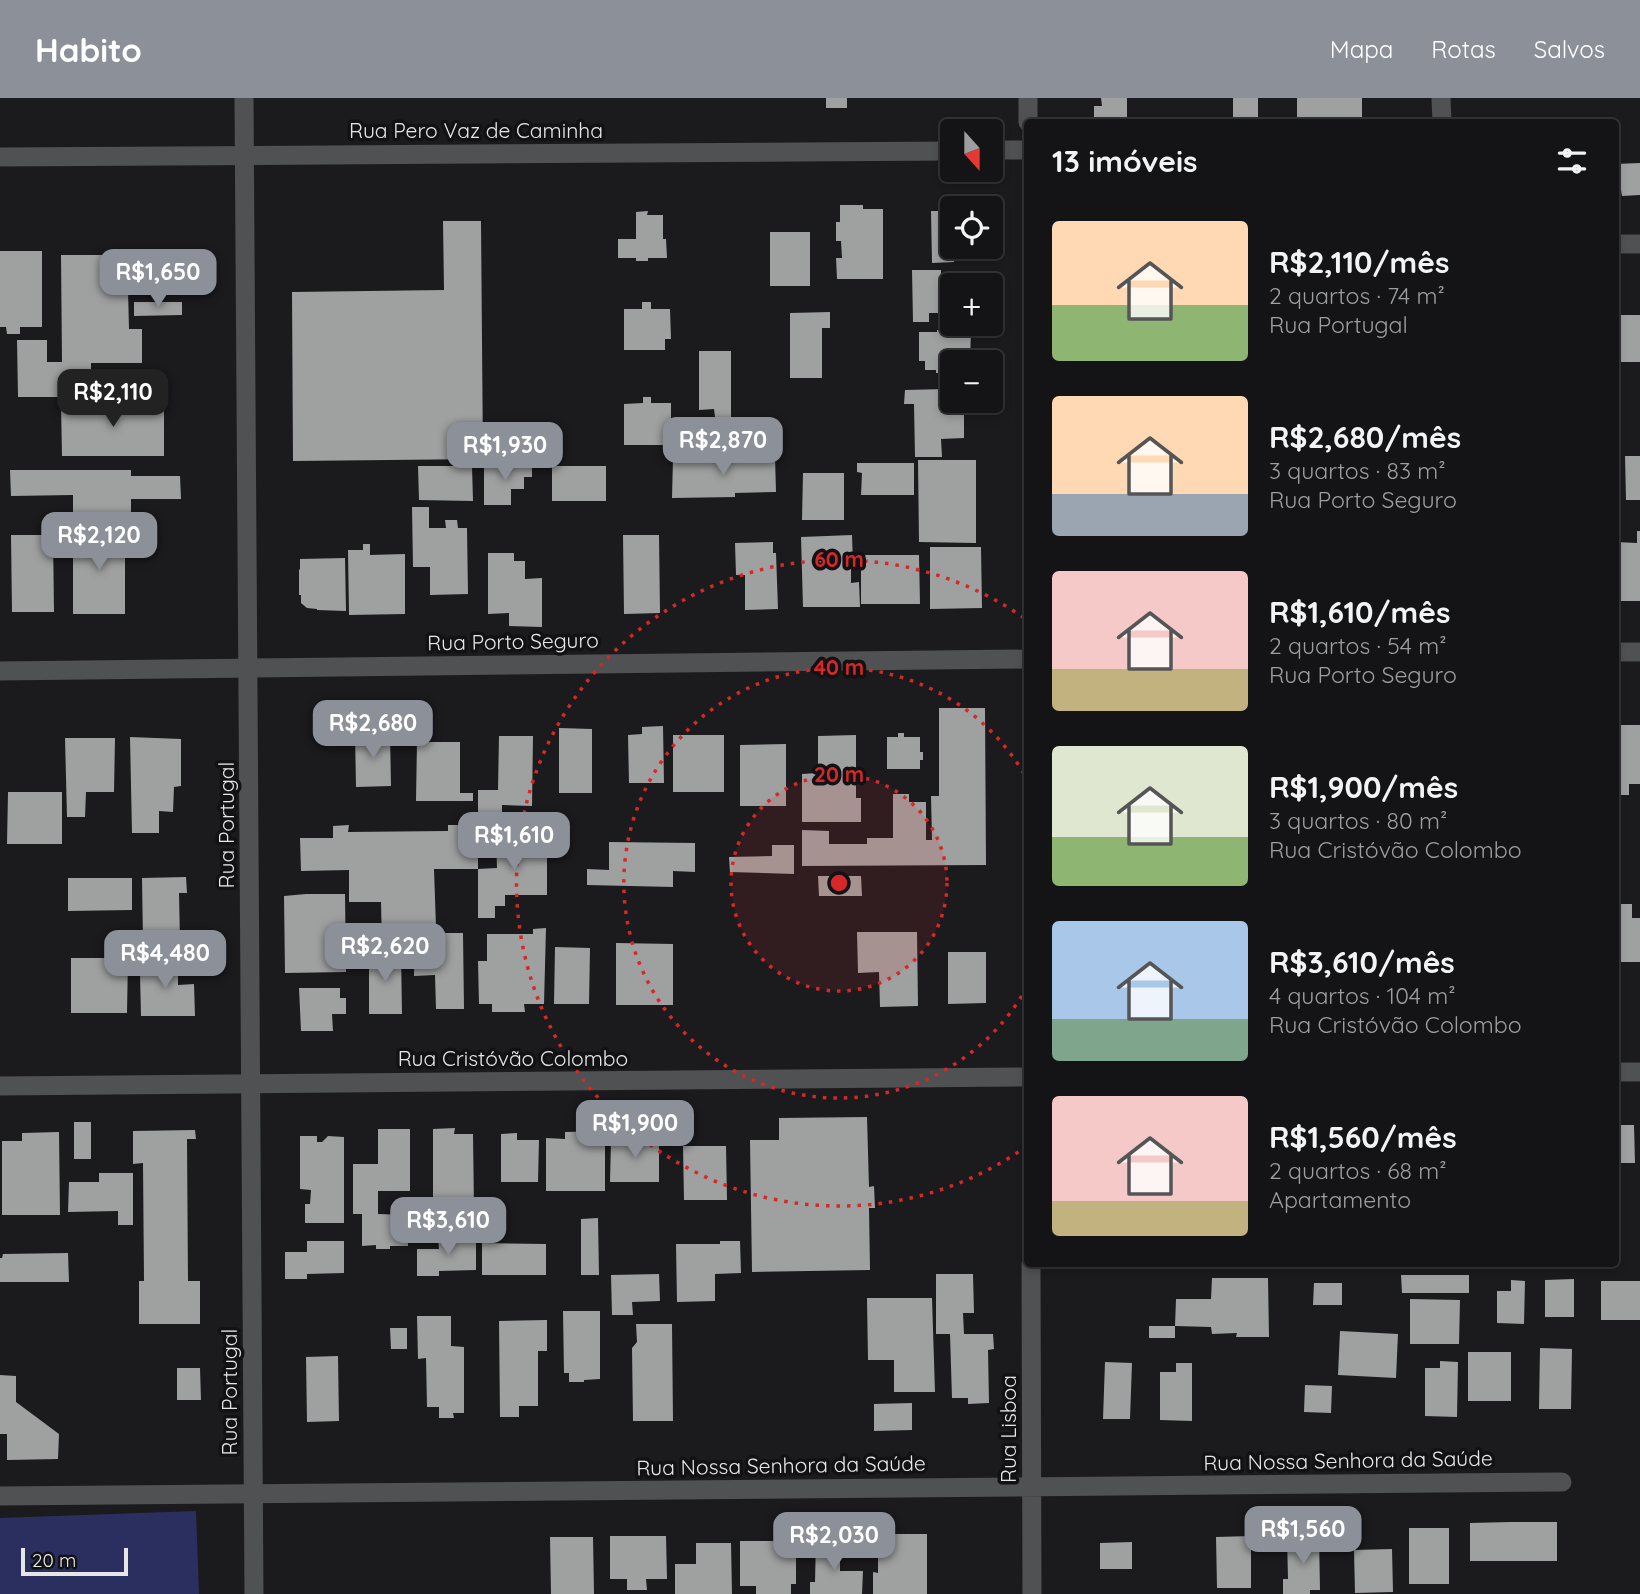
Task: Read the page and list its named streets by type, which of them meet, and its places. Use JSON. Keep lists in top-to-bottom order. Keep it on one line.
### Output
{"streets":{"street":["Rua Pero Vaz de Caminha","Rua Porto Seguro","Rua Portugal","Rua Cristóvão Colombo","Rua Lisboa","Rua Nossa Senhora da Saúde"]},"crossings":[["Rua Pero Vaz de Caminha","Rua Portugal"],["Rua Porto Seguro","Rua Portugal"],["Rua Portugal","Rua Cristóvão Colombo"],["Rua Portugal","Rua Nossa Senhora da Saúde"],["Rua Lisboa","Rua Nossa Senhora da Saúde"]],"scale_bar":"20 m","north":"bottom","page":{"header":"Habito","nav":["Mapa","Rotas","Salvos"],"map_buttons":["+","−"],"heading":"13 imóveis","list":[{"name":"R$2,110/mês","note":"2 quartos · 74 m² · Rua Portugal"},{"name":"R$2,680/mês","note":"3 quartos · 83 m² · Rua Porto Seguro"},{"name":"R$1,610/mês","note":"2 quartos · 54 m² · Rua Porto Seguro"},{"name":"R$1,900/mês","note":"3 quartos · 80 m² · Rua Cristóvão Colombo"},{"name":"R$3,610/mês","note":"4 quartos · 104 m² · Rua Cristóvão Colombo"},{"name":"R$1,560/mês","note":"2 quartos · 68 m² · Apartamento"}],"price":["R$1,650","R$2,110","R$2,870","R$1,930","R$2,120","R$2,680","R$1,610","R$2,620","R$4,480","R$1,900","R$3,610","R$1,560","R$2,030"],"scale":"20 m"},"rings":["60 m","40 m","20 m"]}
